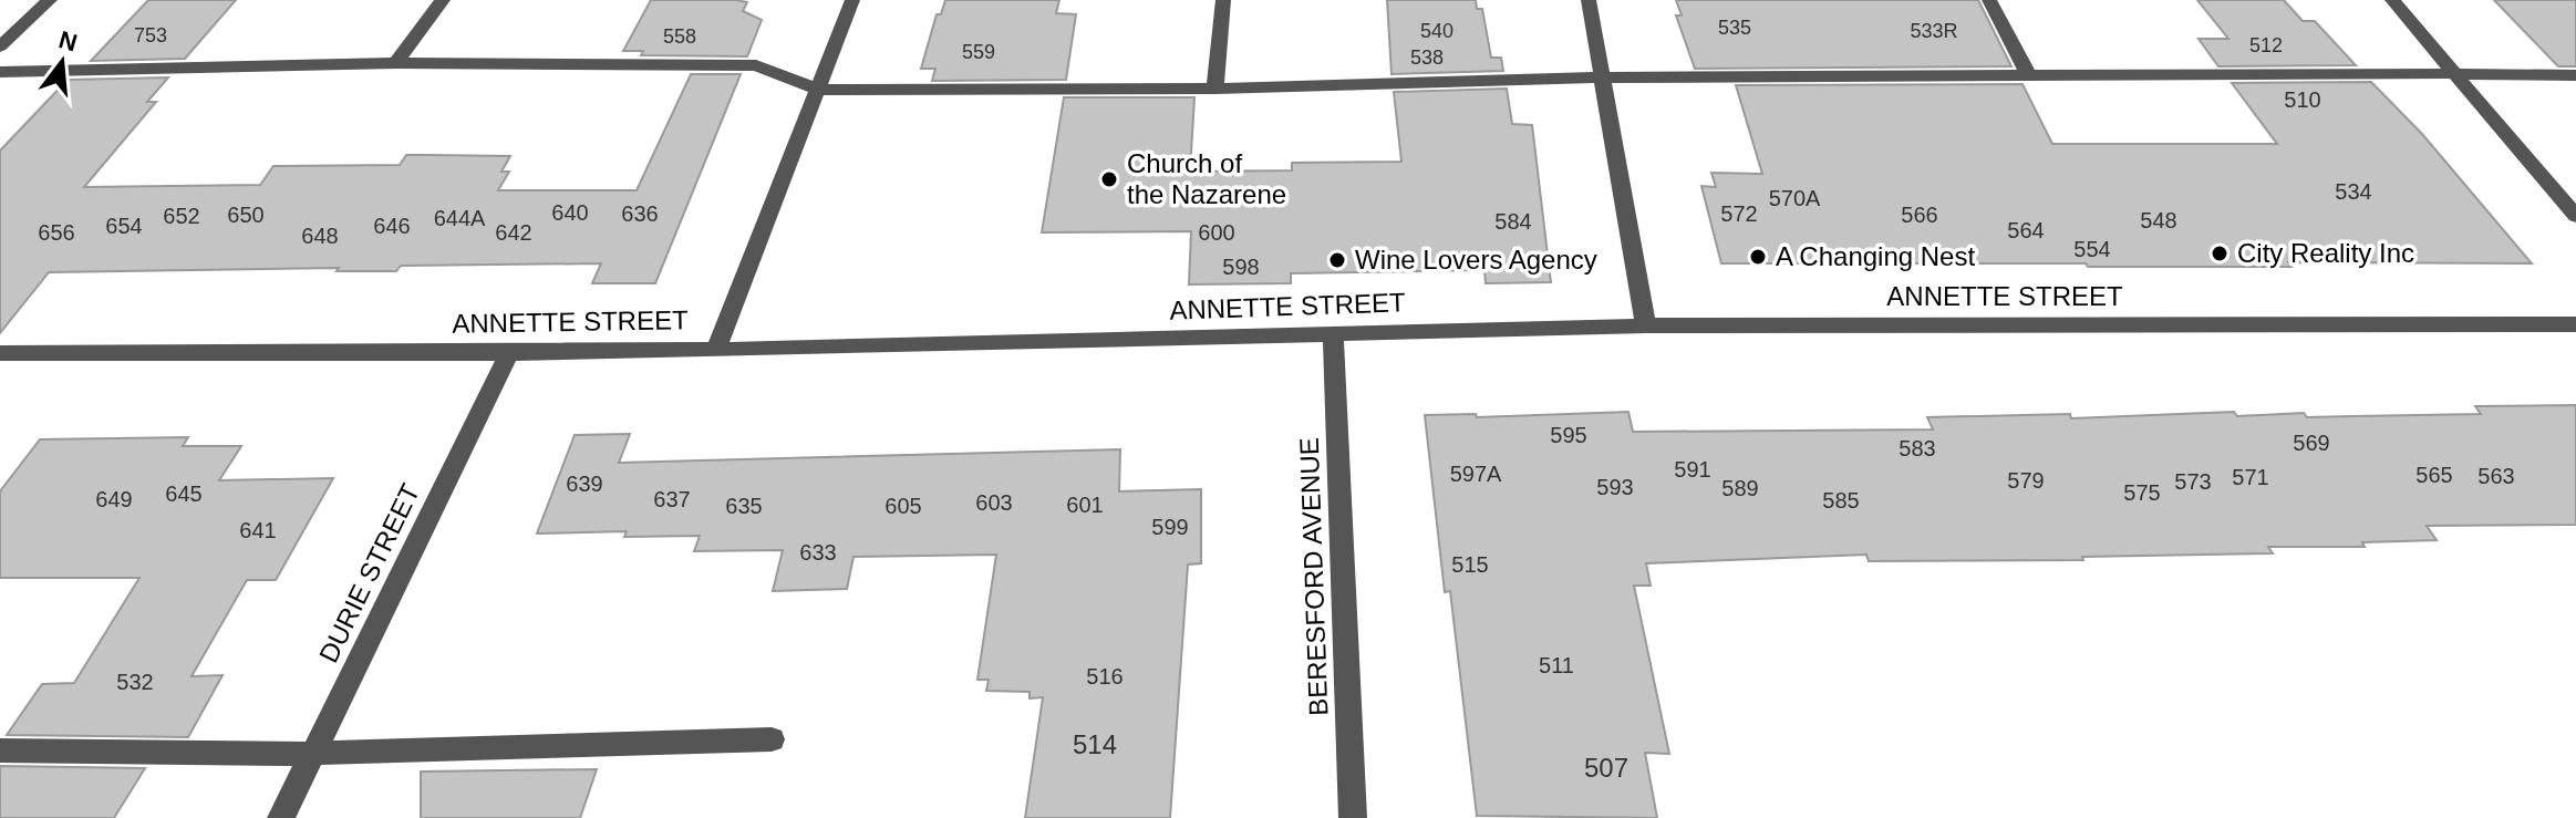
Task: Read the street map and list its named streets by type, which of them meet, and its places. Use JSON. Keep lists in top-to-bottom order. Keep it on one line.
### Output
{"streets":{"street":["ANNETTE STREET","DURIE STREET","BERESFORD AVENUE"]},"crossings":[["ANNETTE STREET","DURIE STREET"],["ANNETTE STREET","BERESFORD AVENUE"]],"places":["Church of the Nazarene","City Reality Inc","A Changing Nest","Wine Lovers Agency"],"house_numbers":["535","540","533R","753","558","512","559","538","510","534","570A","640","636","572","650","566","652","644A","548","584","654","646","564","656","642","600","648","554","598","595","569","583","591","597A","565","563","571","579","573","639","593","589","575","645","649","637","585","603","601","635","605","599","641","633","515","511","516","532","514","507"],"north":"top"}
